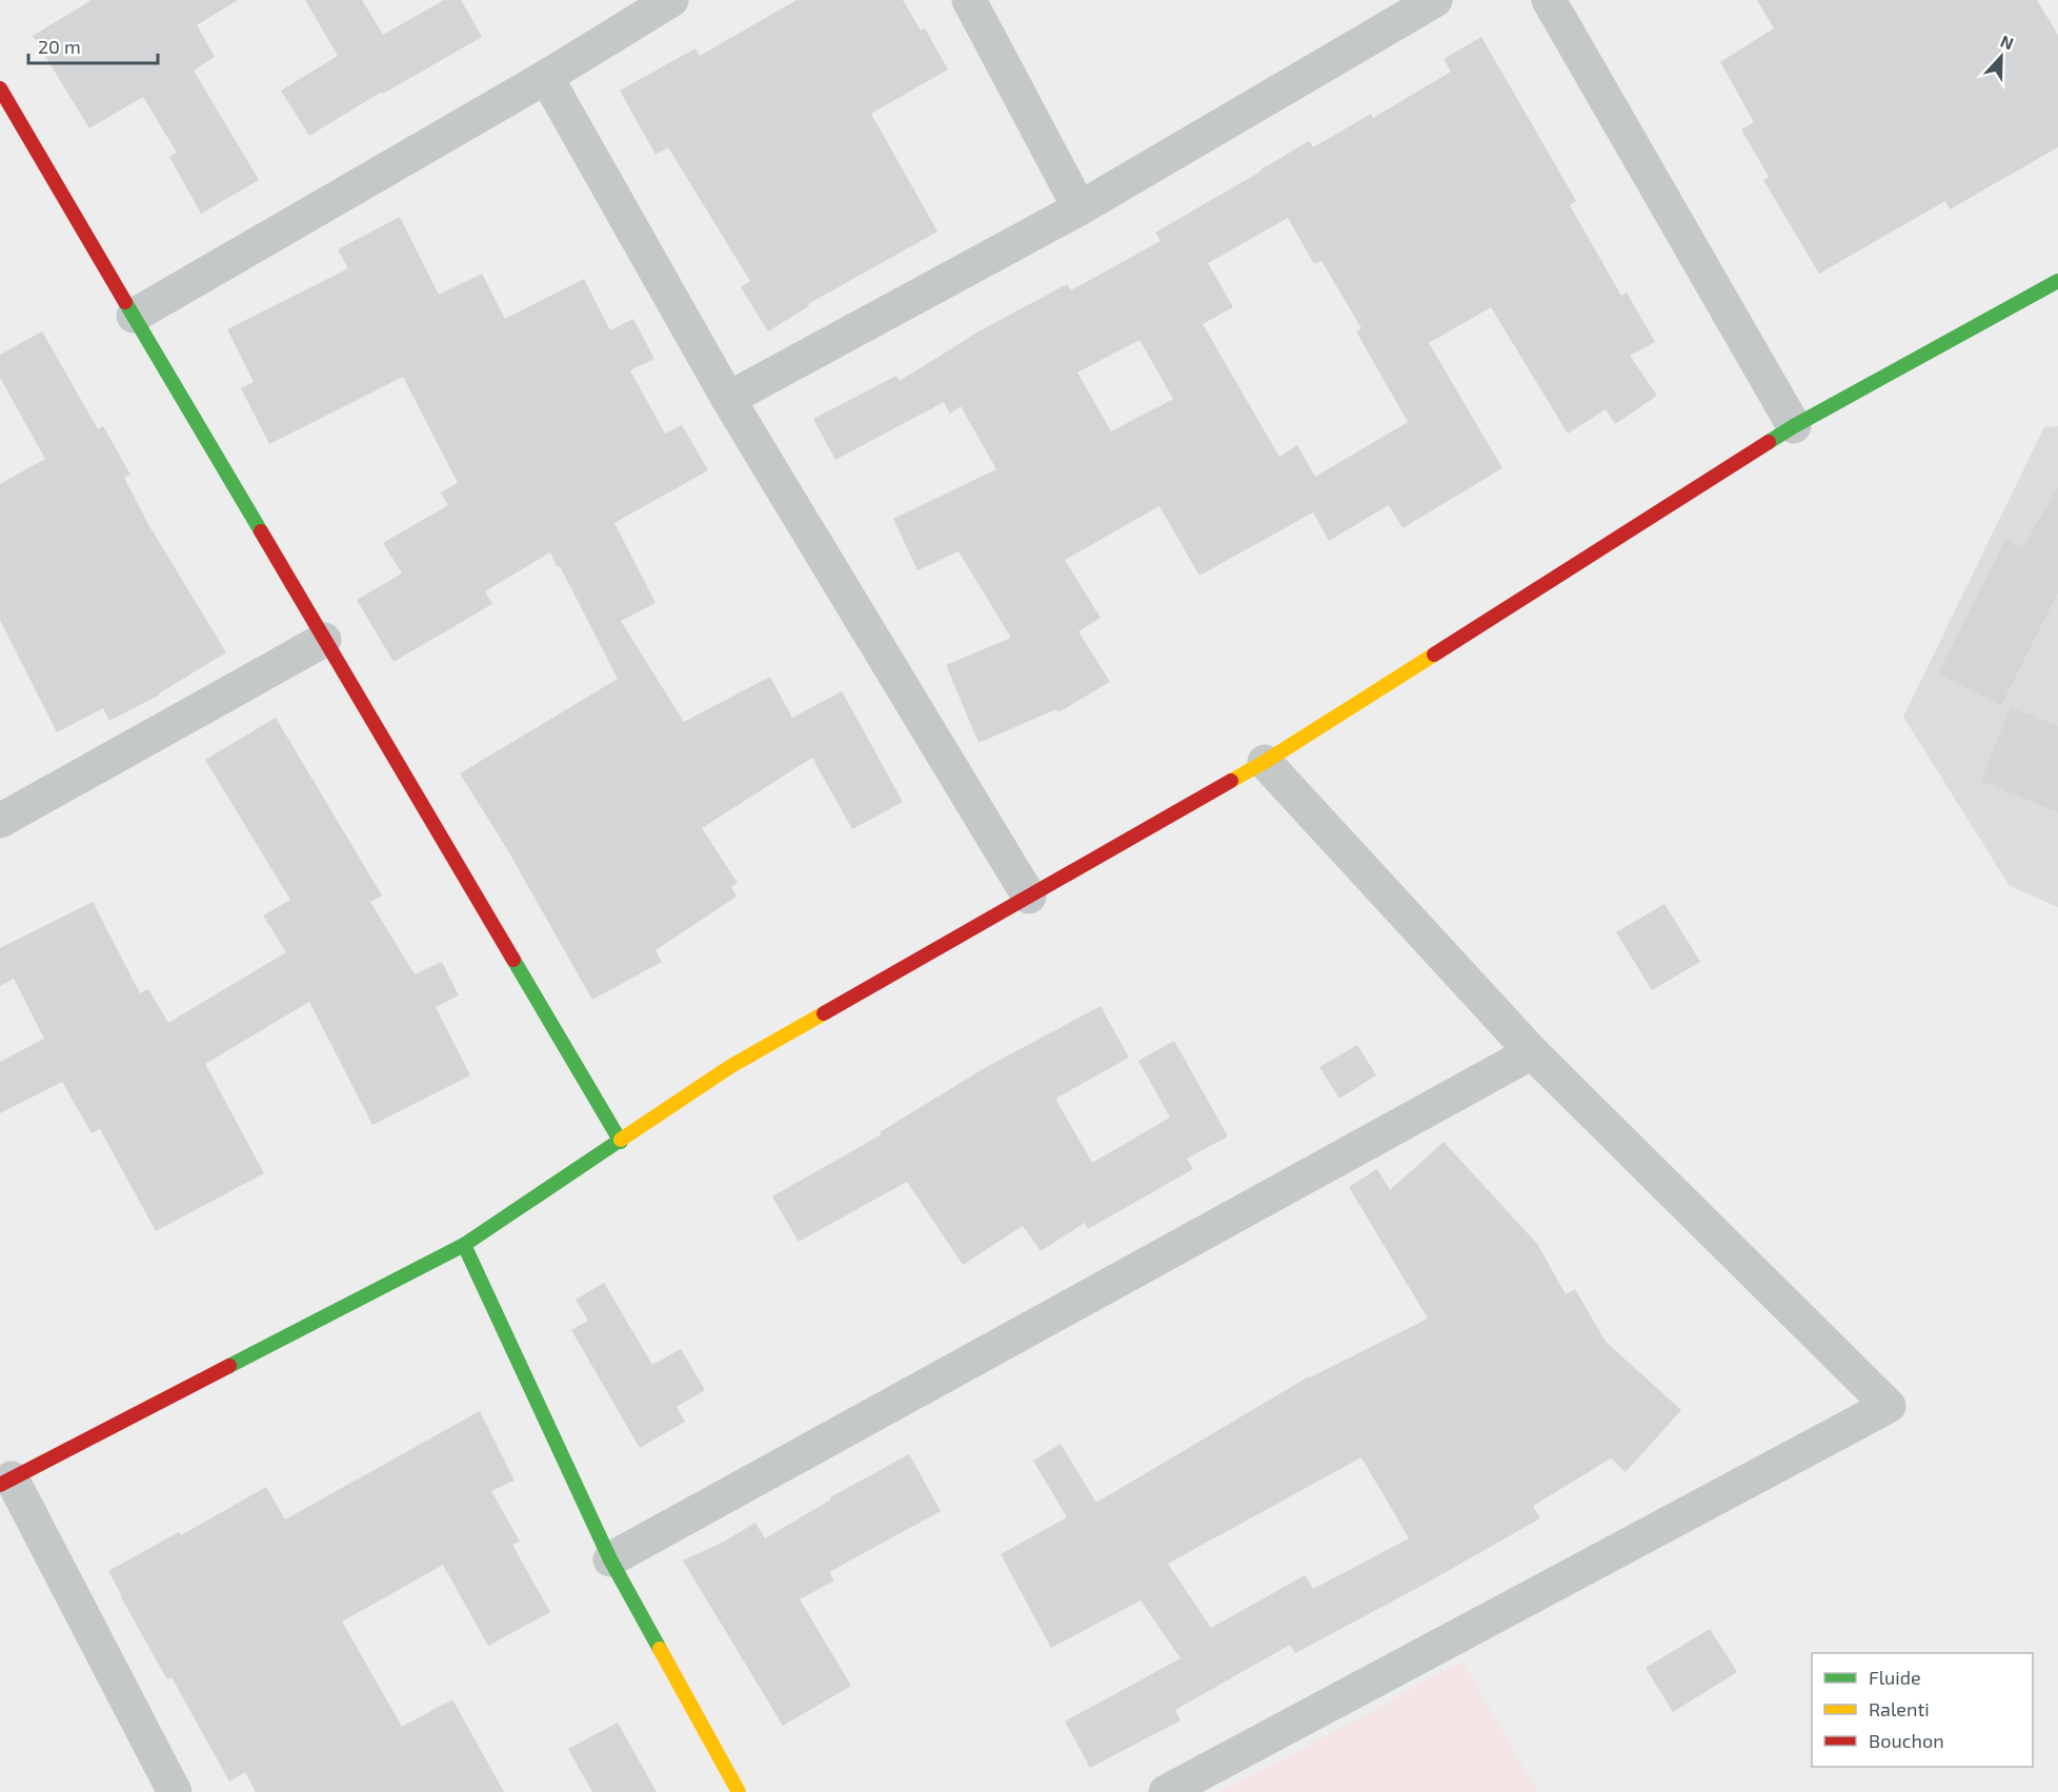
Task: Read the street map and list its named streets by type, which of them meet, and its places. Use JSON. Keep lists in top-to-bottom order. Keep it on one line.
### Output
{"legend":["Fluide","Ralenti","Bouchon"],"scale_bar":"20 m","north":"top"}
